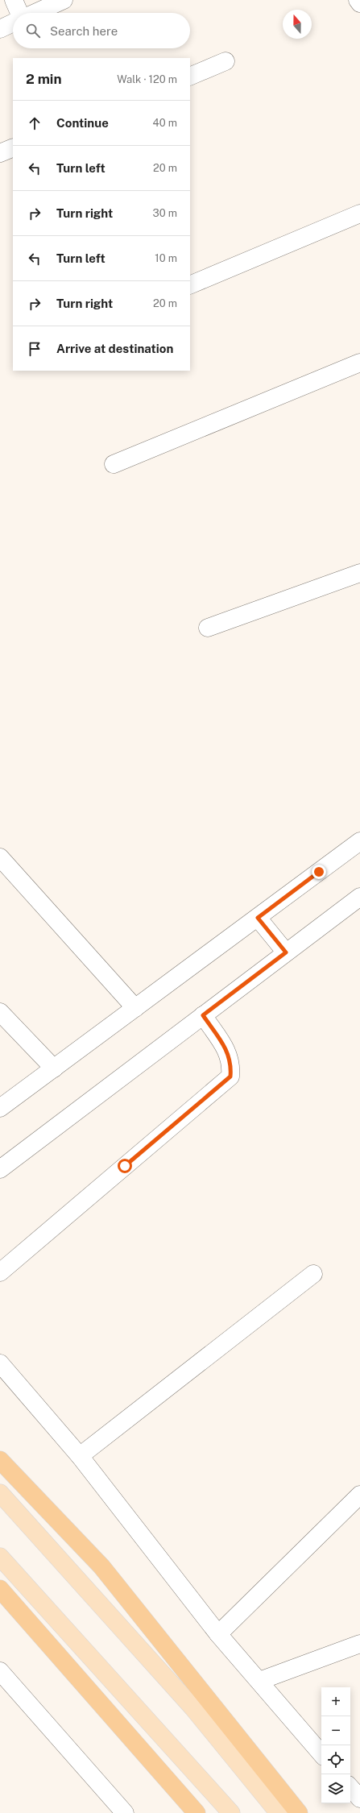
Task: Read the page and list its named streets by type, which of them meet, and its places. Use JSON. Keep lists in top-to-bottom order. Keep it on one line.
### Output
{"north":"top","page":{"search":"Search here","heading":["2 min","Walk · 120 m"],"list":[["Continue","40 m"],["Turn left","20 m"],["Turn right","30 m"],["Turn left","10 m"],["Turn right","20 m"],"Arrive at destination"],"map_buttons":["+","−"]}}
